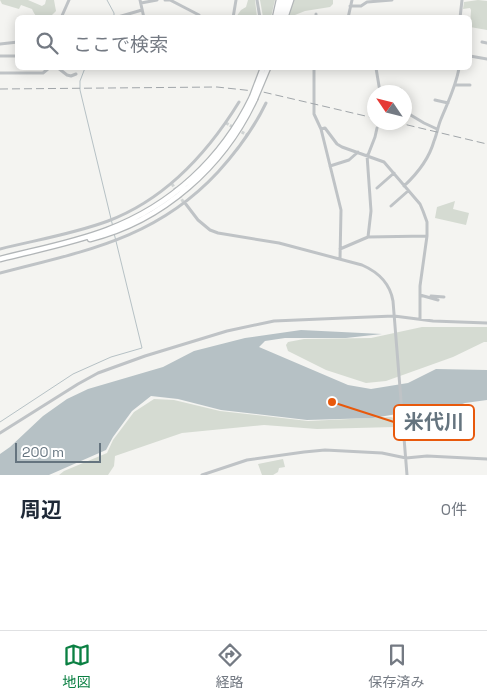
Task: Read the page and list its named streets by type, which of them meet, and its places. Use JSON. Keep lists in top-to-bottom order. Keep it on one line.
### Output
{"places":["米代川"],"scale_bar":"200 m","north":"top left","page":{"search":"ここで検索","scale":"200 m","heading":["周辺","0件"],"nav":["地図","経路","保存済み"]}}
